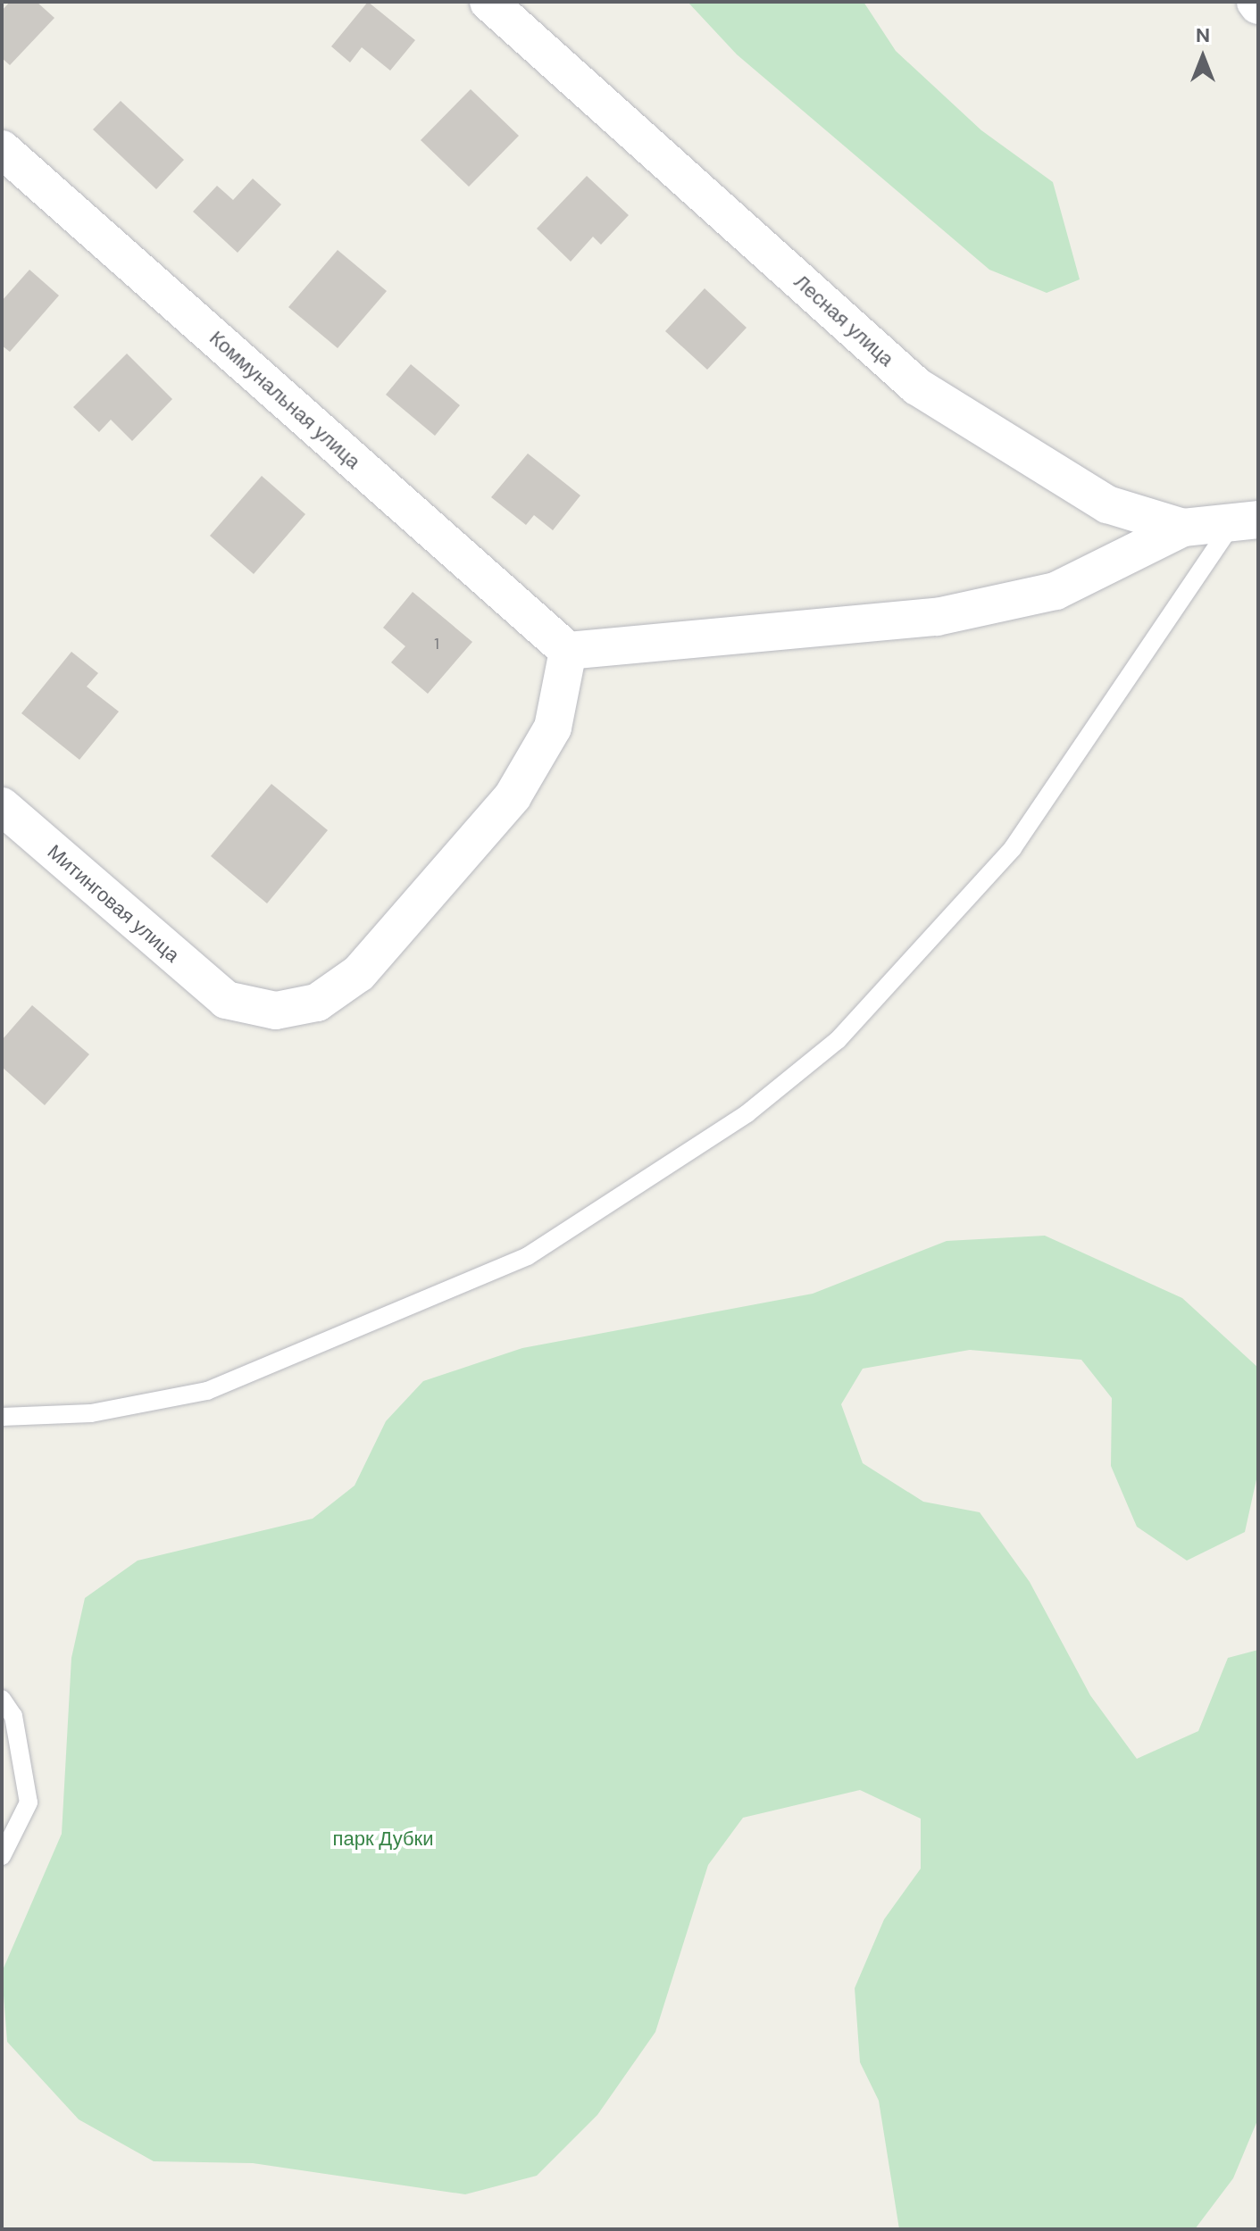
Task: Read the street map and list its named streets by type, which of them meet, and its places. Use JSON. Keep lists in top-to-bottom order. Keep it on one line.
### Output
{"streets":{"street":["Лесная улица","Коммунальная улица","Митинговая улица"]},"crossings":[["Коммунальная улица","Митинговая улица"]],"parks":["парк Дубки"],"house_numbers":["1"],"north":"top"}
